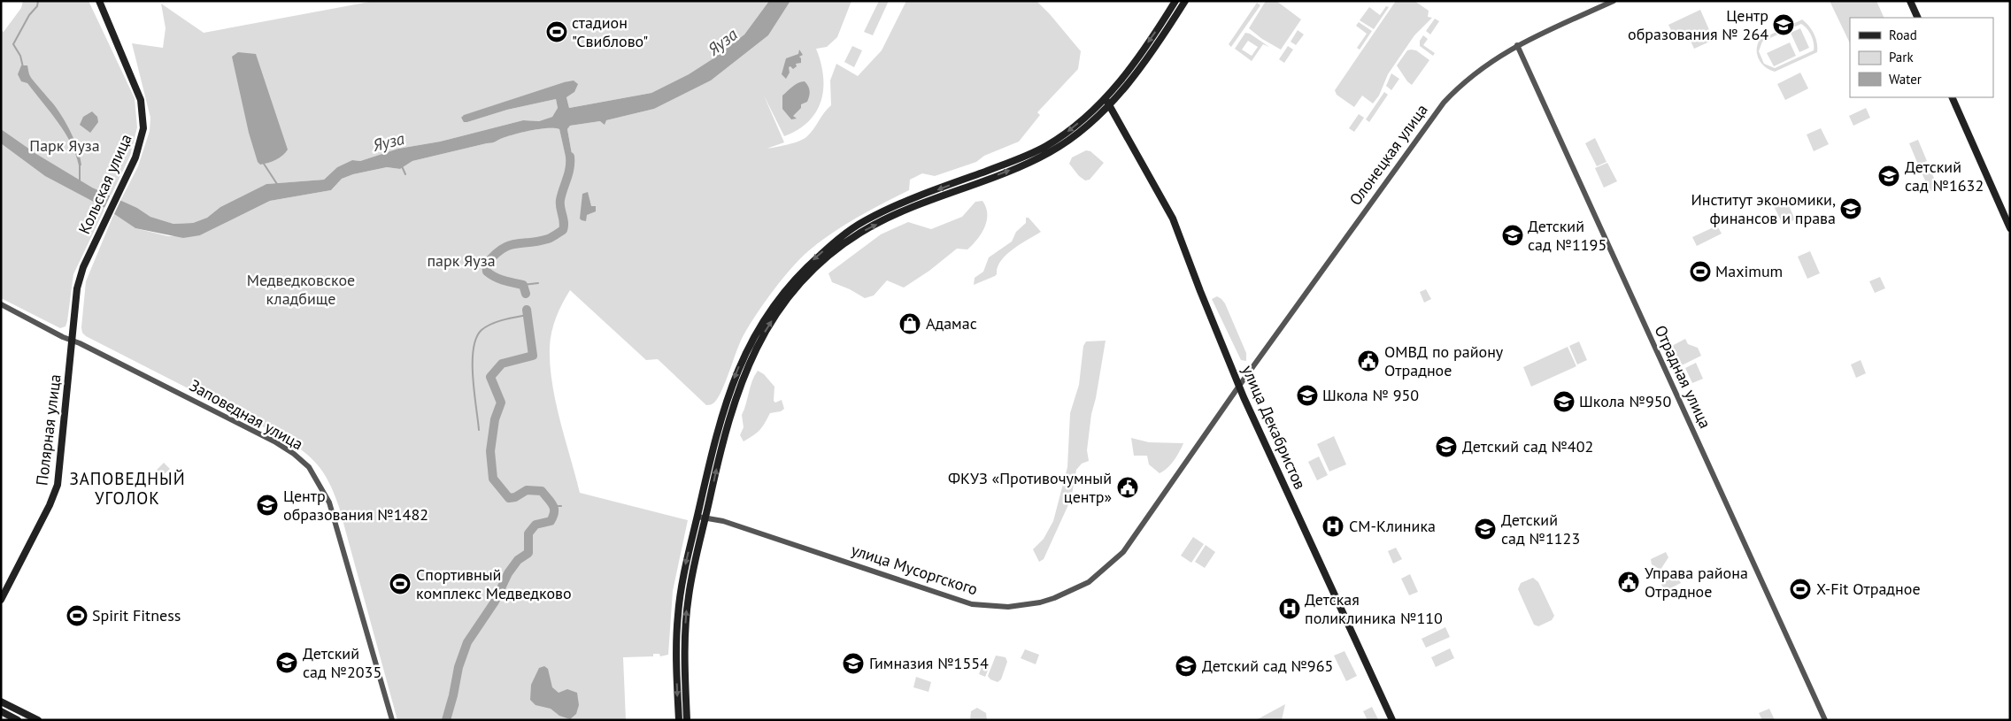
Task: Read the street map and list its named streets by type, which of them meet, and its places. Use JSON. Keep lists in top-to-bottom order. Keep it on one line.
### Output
{"streets":{"main road":["Кольская улица","улица Декабристов","Полярная улица"],"street":["Олонецкая улица","Отрадная улица","Заповедная улица","улица Мусоргского"]},"crossings":[["Олонецкая улица","Отрадная улица"],["Олонецкая улица","улица Декабристов"],["Олонецкая улица","улица Мусоргского"],["Кольская улица","Полярная улица"],["Заповедная улица","Полярная улица"],["улица Декабристов","улица Мусоргского"]],"districts":["ЗАПОВЕДНЫЙ УГОЛОК"],"water":["Яуза"],"parks":["Парк Яуза","парк Яуза","Медведковское кладбище"],"places":{"school or university":["Центр образования № 264","Детский сад №1632","Институт экономики, финансов и права","Детский сад №1195","Школа № 950","Школа №950","Детский сад №402","Центр образования №1482","Детский сад №1123","Детский сад №2035","Гимназия №1554","Детский сад №965"],"sports":["стадион \"Свиблово\"","Maximum","Спортивный комплекс Медведково","X-Fit Отрадное","Spirit Fitness"],"shop":["Адамас"],"public building":["ОМВД по району Отрадное","ФКУЗ «Противочумный центр»","Управа района Отрадное"],"hospital":["СМ-Клиника","Детская поликлиника №110"]},"legend":["Road","Park","Water"]}
